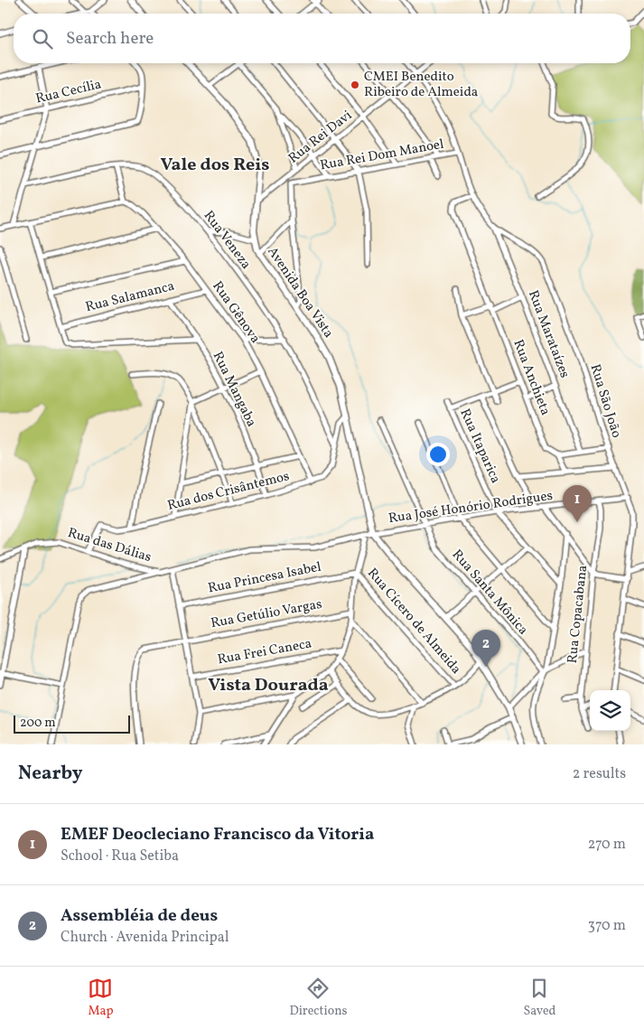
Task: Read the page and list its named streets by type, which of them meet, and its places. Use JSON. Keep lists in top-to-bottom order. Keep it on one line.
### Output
{"streets":{"street":["Rua Cecília","Rua Rei Davi","Rua Rei Dom Manoel","Rua Veneza","Avenida Boa Vista","Rua Salamanca","Rua Gênova","Rua Marataízes","Rua Anchieta","Rua Mangaba","Rua São João","Rua Itaparica","Rua dos Crisântemos","Rua José Honório Rodrigues","Rua das Dálias","Rua Princesa Isabel","Rua Santa Mônica","Rua Getúlio Vargas","Rua Copacabana","Rua Cícero de Almeida","Rua Frei Caneca"]},"crossings":[["Rua Rei Davi","Avenida Boa Vista"],["Rua Rei Davi","Rua São João"],["Rua Rei Dom Manoel","Rua São João"],["Rua Veneza","Rua dos Crisântemos"],["Avenida Boa Vista","Rua dos Crisântemos"],["Avenida Boa Vista","Rua José Honório Rodrigues"],["Rua Salamanca","Rua Gênova"],["Rua Salamanca","Rua Mangaba"],["Rua Gênova","Rua dos Crisântemos"],["Rua Marataízes","Rua São João"],["Rua Anchieta","Rua São João"],["Rua Mangaba","Rua dos Crisântemos"],["Rua São João","Rua José Honório Rodrigues"],["Rua Itaparica","Rua José Honório Rodrigues"],["Rua dos Crisântemos","Rua das Dálias"],["Rua José Honório Rodrigues","Rua das Dálias"],["Rua José Honório Rodrigues","Rua Santa Mônica"],["Rua José Honório Rodrigues","Rua Copacabana"],["Rua Princesa Isabel","Rua Cícero de Almeida"]],"districts":["Vale dos Reis","Vista Dourada"],"places":["CMEI Benedito Ribeiro de Almeida"],"scale_bar":"200 m","page":{"search":"Search here","pins":["1","2"],"scale":"200 m","heading":["Nearby","2 results"],"list":[{"mark":"1","name":"EMEF Deocleciano Francisco da Vitoria","note":"School · Rua Setiba","value":"270 m"},{"mark":"2","name":"Assembléia de deus","note":"Church · Avenida Principal","value":"370 m"}],"nav":["Map","Directions","Saved"]}}
